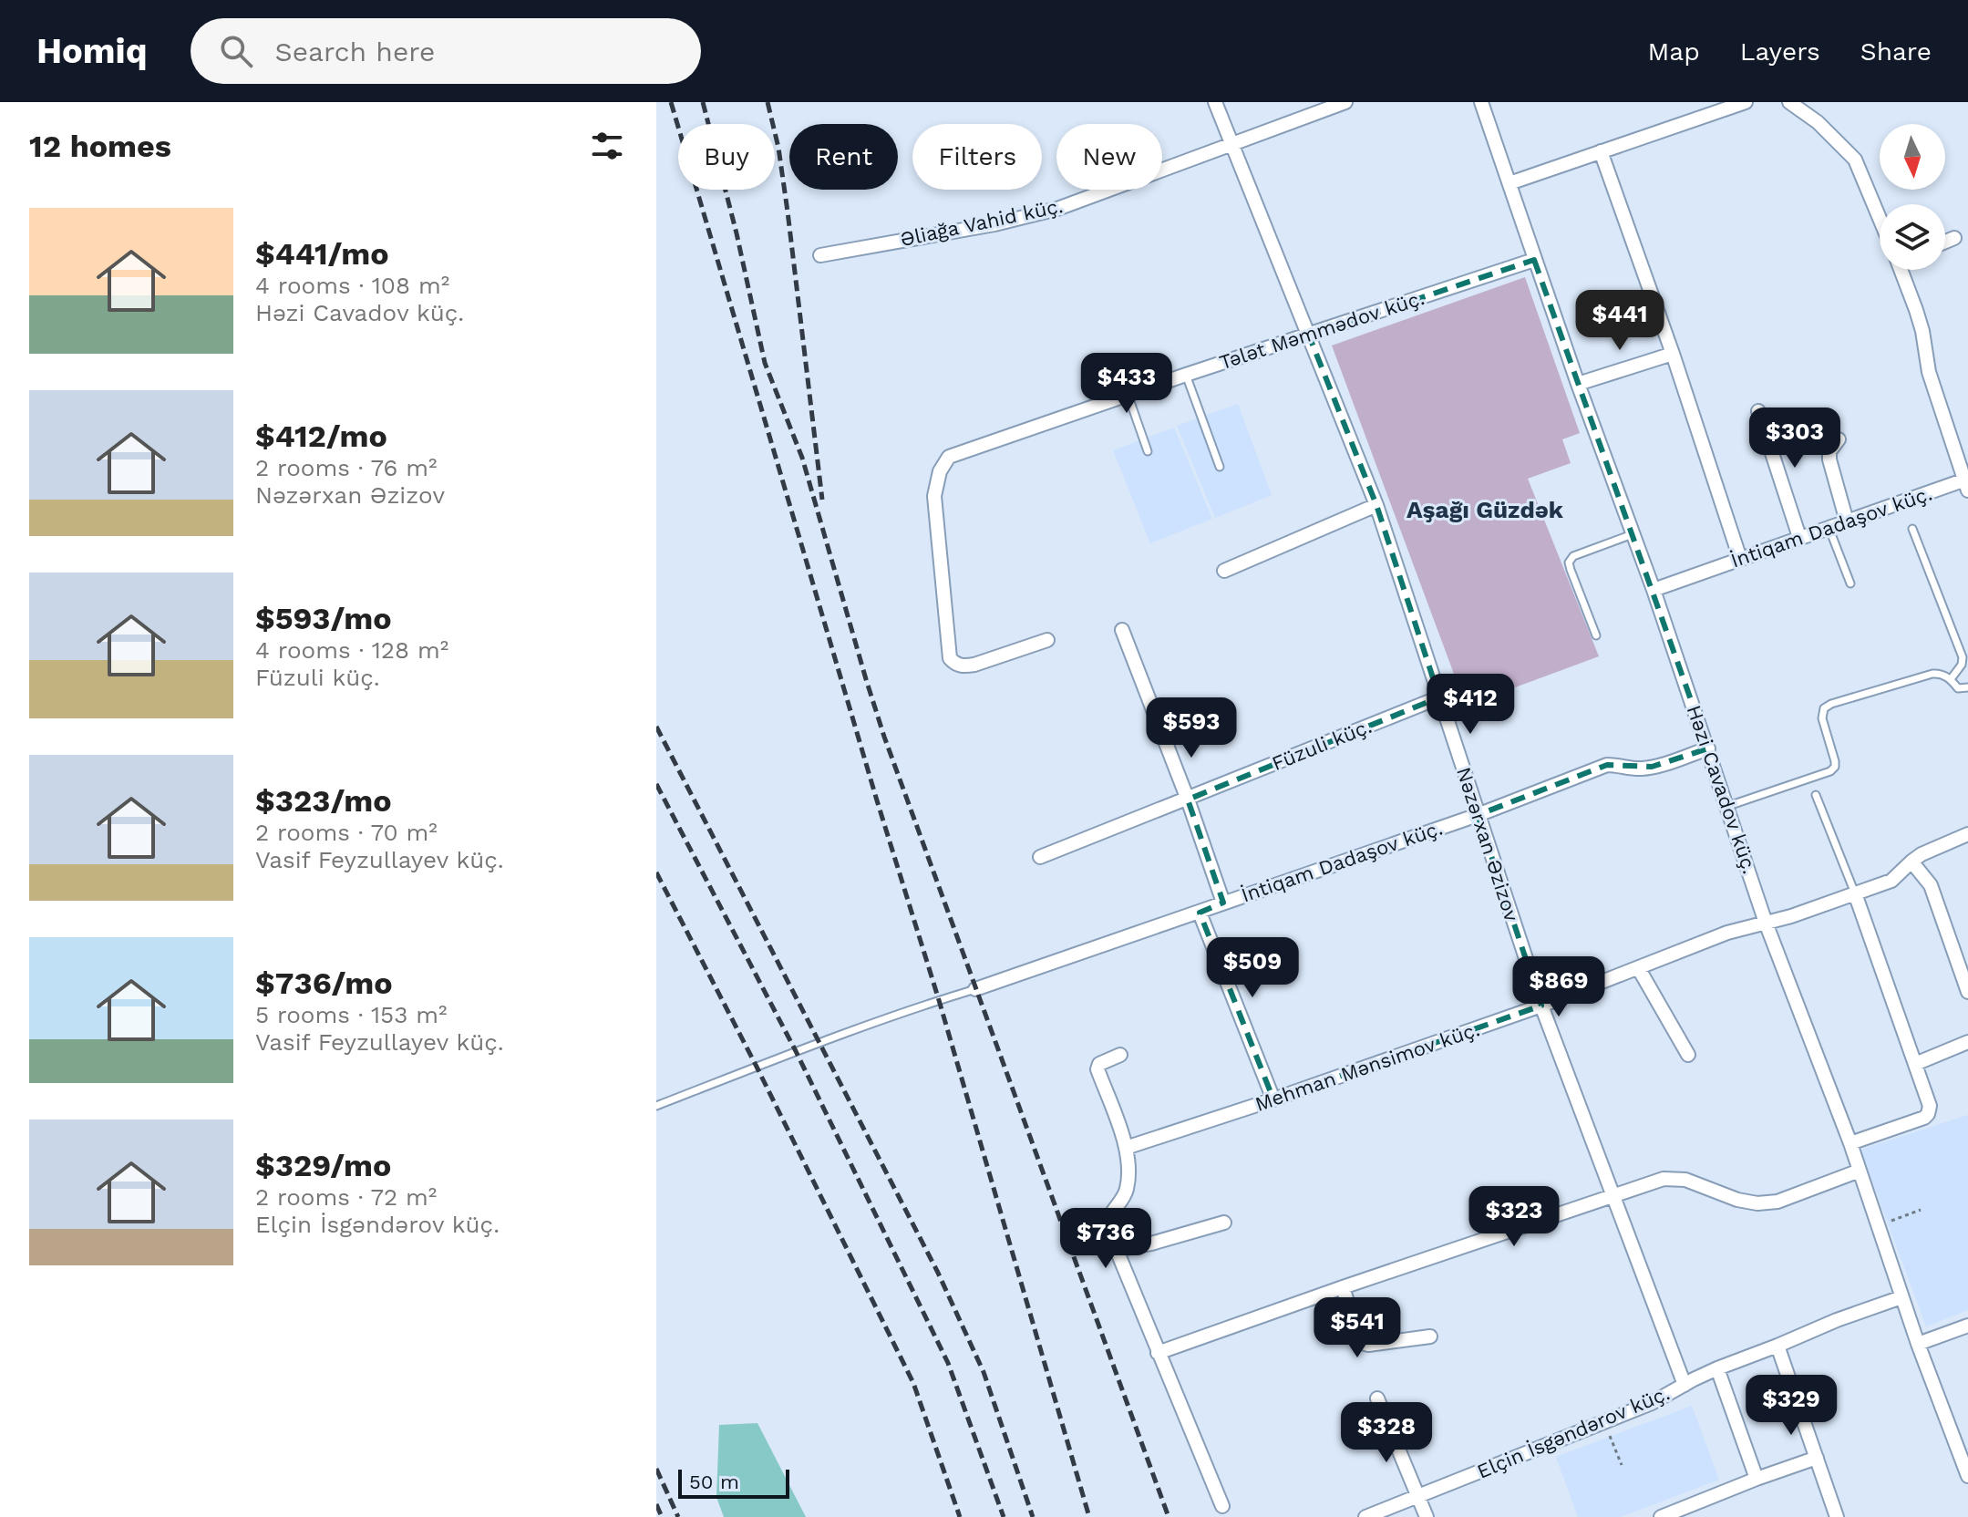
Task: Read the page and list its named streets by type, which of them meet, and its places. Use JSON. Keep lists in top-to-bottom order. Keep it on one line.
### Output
{"streets":{"street":["Əliağa Vahid küç.","Tələt Məmmədov küç.","İntiqam Dadaşov küç.","Füzuli küç.","Həzi Cavadov küç.","Nəzərxan Əzizov","Mehman Mənsimov küç.","Elçin İsgəndərov küç."]},"crossings":[["Əliağa Vahid küç.","Nəzərxan Əzizov"],["Tələt Məmmədov küç.","Həzi Cavadov küç."],["Tələt Məmmədov küç.","Nəzərxan Əzizov"],["İntiqam Dadaşov küç.","Həzi Cavadov küç."],["İntiqam Dadaşov küç.","Nəzərxan Əzizov"],["Füzuli küç.","Nəzərxan Əzizov"],["Həzi Cavadov küç.","Mehman Mənsimov küç."],["Həzi Cavadov küç.","Elçin İsgəndərov küç."],["Nəzərxan Əzizov","Mehman Mənsimov küç."],["Nəzərxan Əzizov","Elçin İsgəndərov küç."]],"districts":["Aşağı Güzdək"],"scale_bar":"50 m","north":"bottom","page":{"header":"Homiq","search":"Search here","nav":["Map","Layers","Share"],"heading":"12 homes","chip":["Buy","Rent","Filters","New"],"list":[{"name":"$441/mo","note":"4 rooms · 108 m² · Həzi Cavadov küç."},{"name":"$412/mo","note":"2 rooms · 76 m² · Nəzərxan Əzizov"},{"name":"$593/mo","note":"4 rooms · 128 m² · Füzuli küç."},{"name":"$323/mo","note":"2 rooms · 70 m² · Vasif Feyzullayev küç."},{"name":"$736/mo","note":"5 rooms · 153 m² · Vasif Feyzullayev küç."},{"name":"$329/mo","note":"2 rooms · 72 m² · Elçin İsgəndərov küç."}],"price":["$441","$433","$303","$412","$593","$509","$869","$323","$736","$541","$329","$328"],"scale":"50 m"}}
